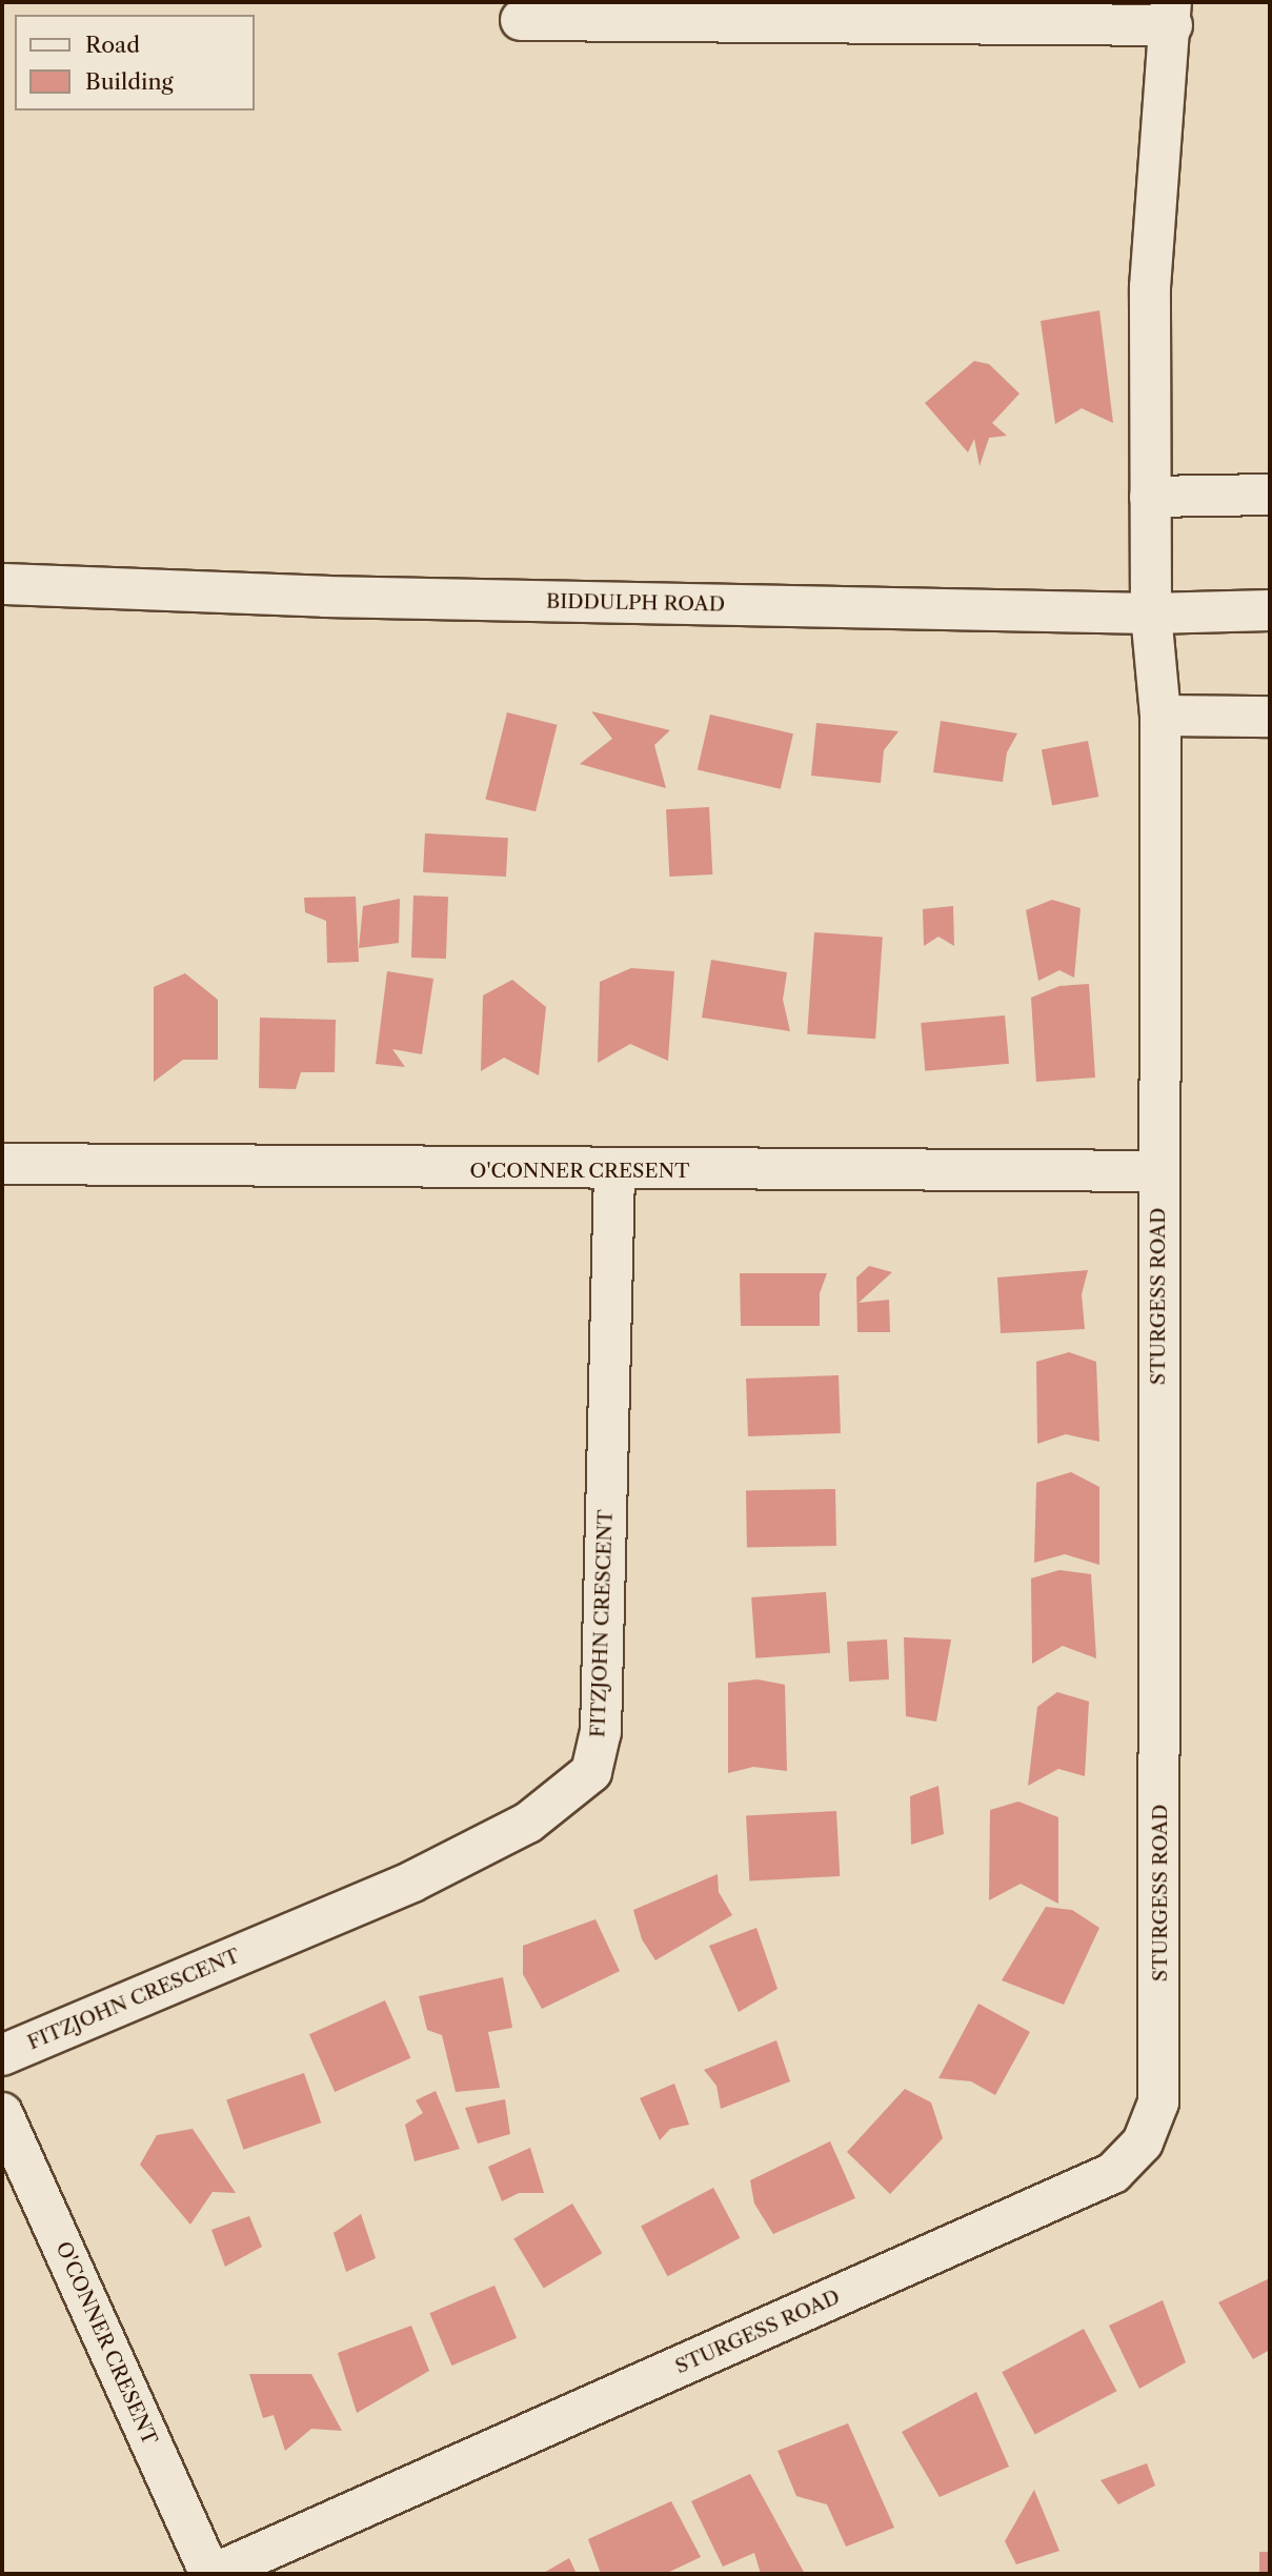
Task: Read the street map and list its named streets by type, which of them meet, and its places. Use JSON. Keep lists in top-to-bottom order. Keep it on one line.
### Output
{"streets":{"street":["BIDDULPH ROAD","O'CONNER CRESENT","STURGESS ROAD","FITZJOHN CRESCENT"]},"crossings":[["BIDDULPH ROAD","STURGESS ROAD"],["O'CONNER CRESENT","STURGESS ROAD"],["O'CONNER CRESENT","FITZJOHN CRESCENT"]],"legend":["Road","Building"]}
